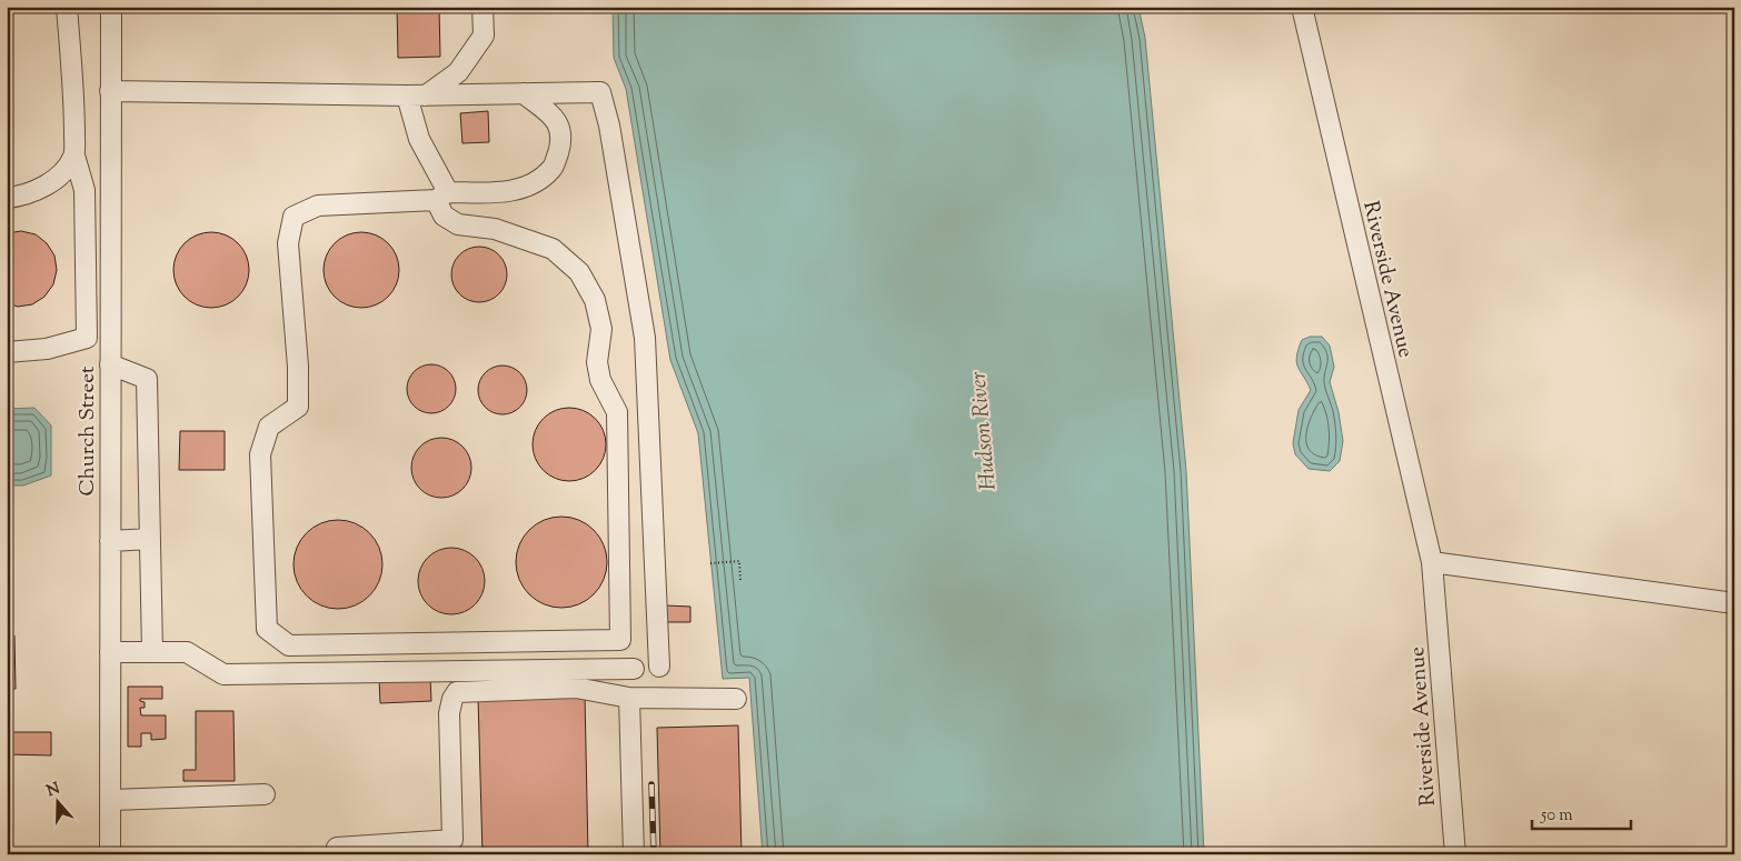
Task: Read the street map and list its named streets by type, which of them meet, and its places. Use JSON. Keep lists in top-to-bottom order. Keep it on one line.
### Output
{"streets":{"street":["Riverside Avenue","Church Street"]},"water":["Hudson River"],"scale_bar":"50 m","north":"top"}
